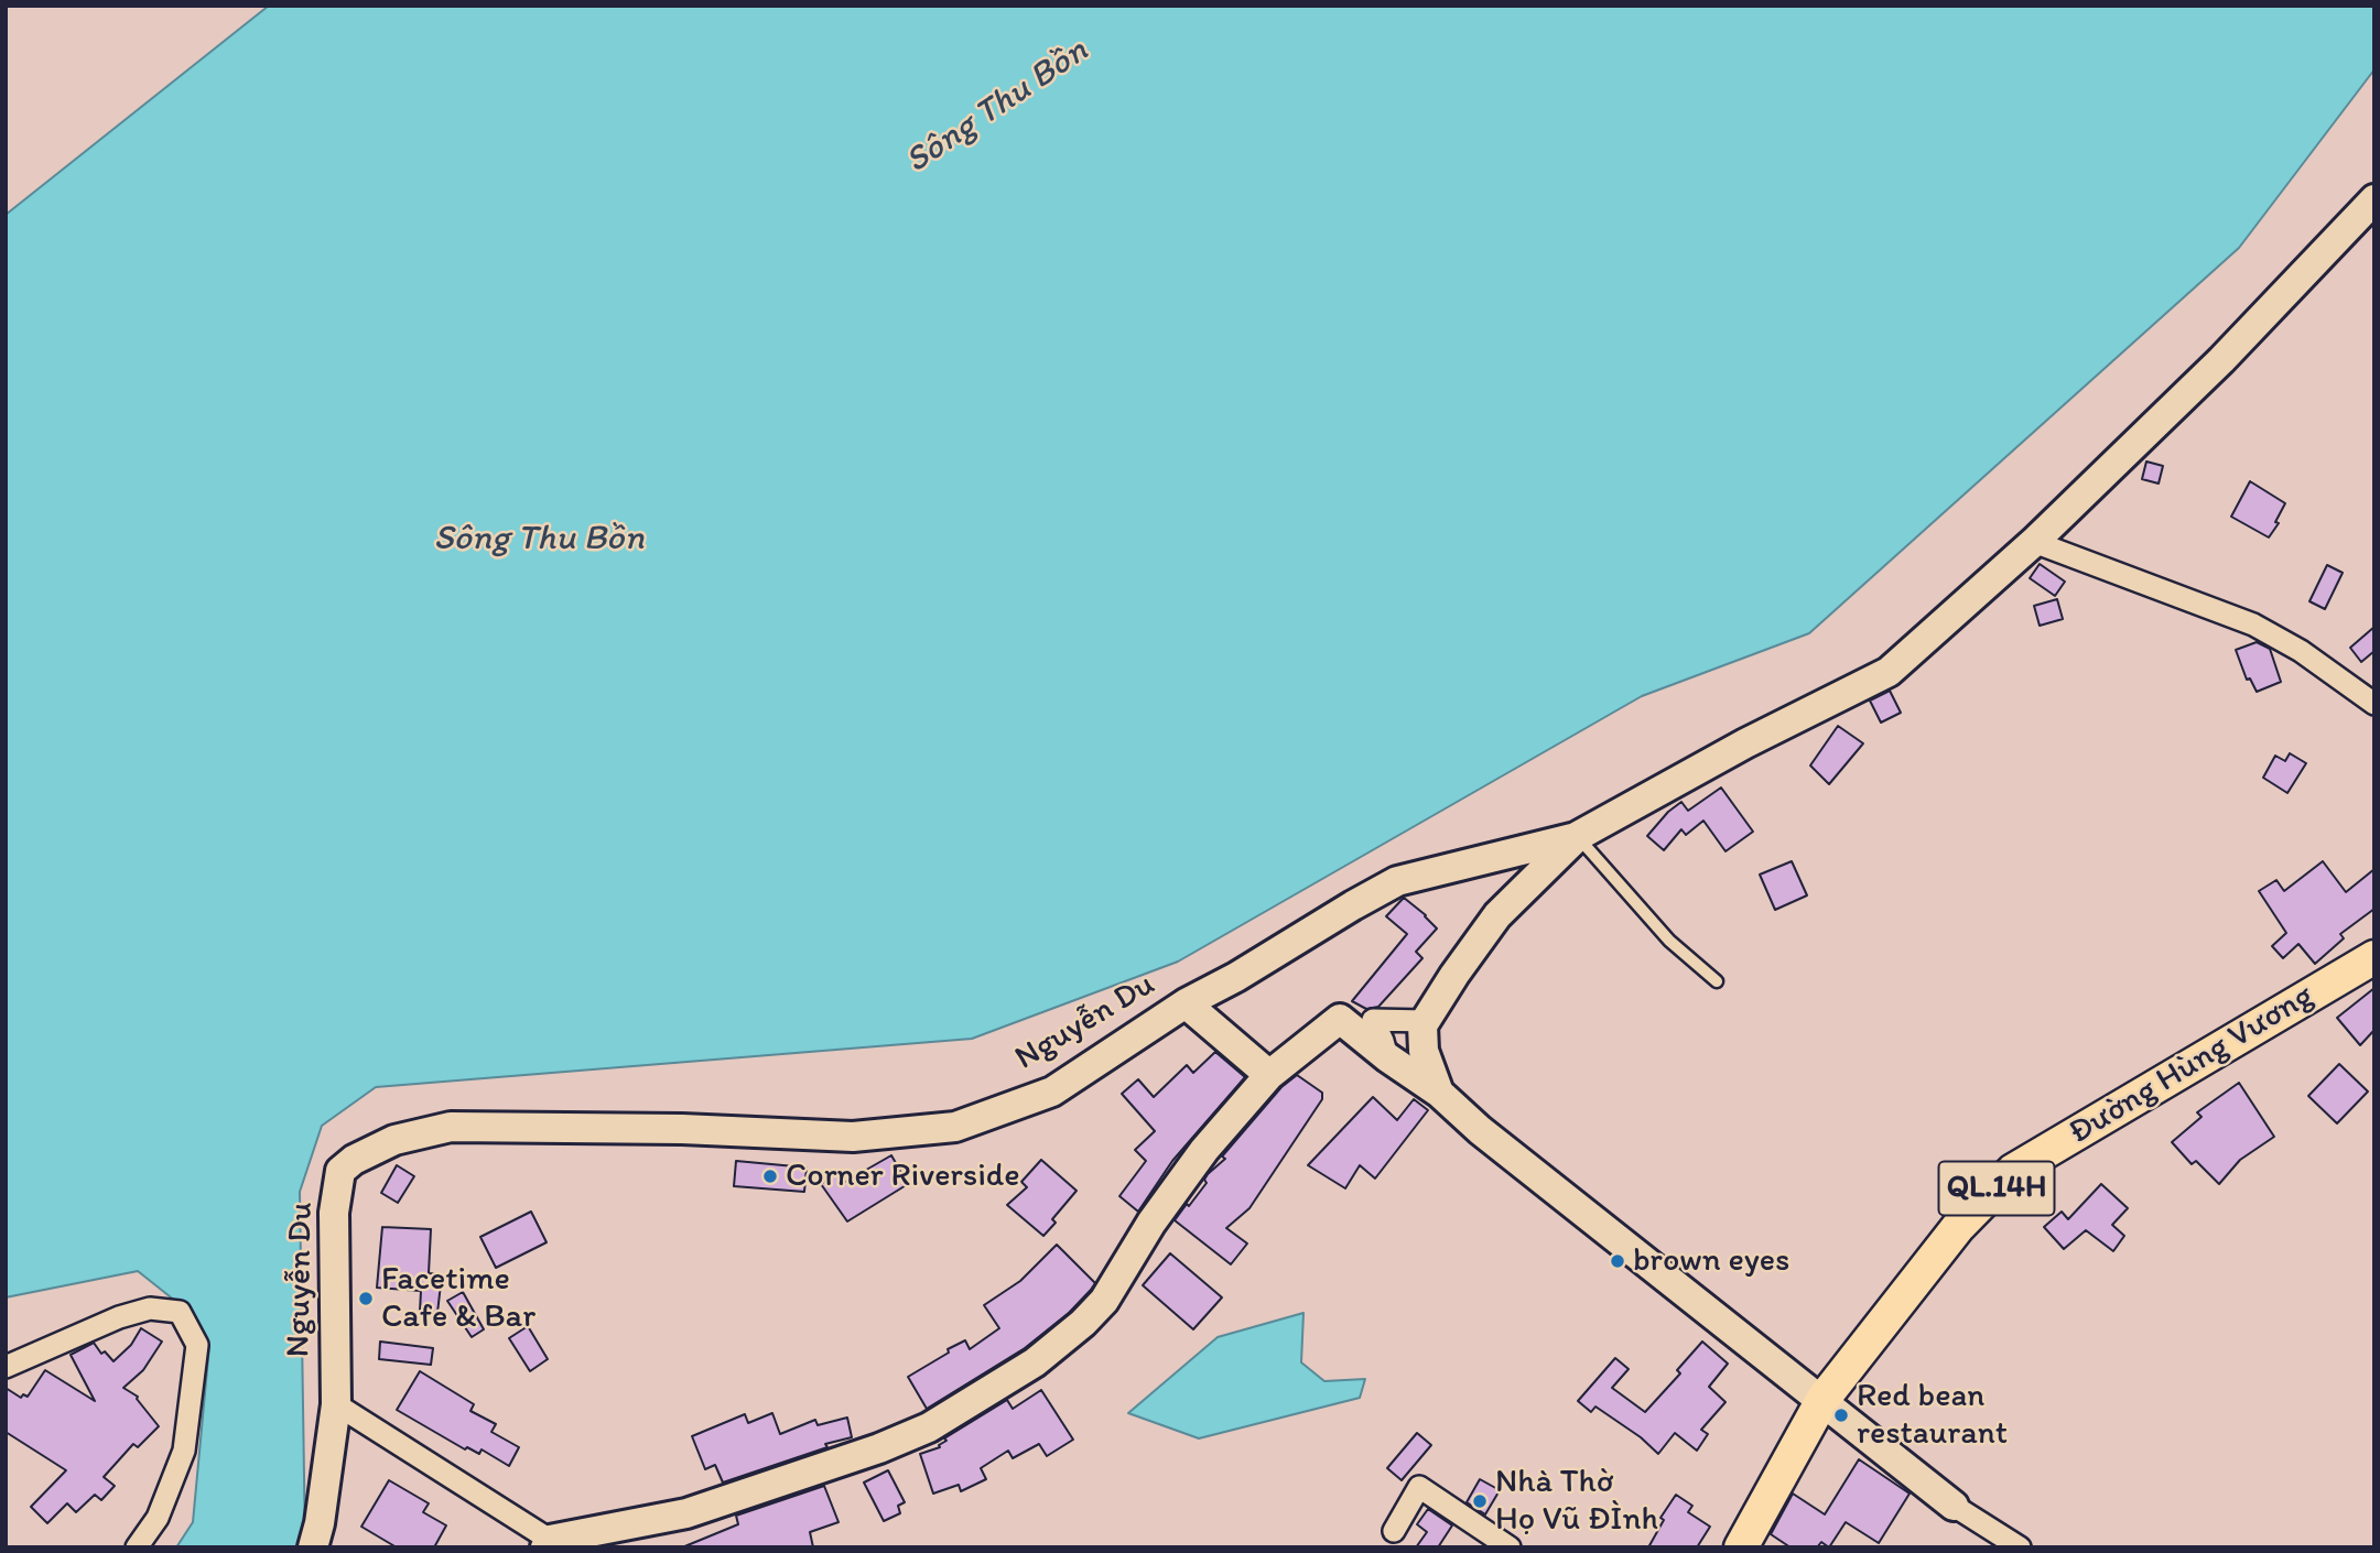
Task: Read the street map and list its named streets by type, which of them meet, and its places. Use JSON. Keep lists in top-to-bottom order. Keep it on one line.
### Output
{"streets":{"main road":["Đường Hùng Vương","QL.14H"],"street":["Nguyễn Du"]},"water":["Sông Thu Bồn"],"places":["Corner Riverside","brown eyes","Facetime Cafe & Bar","Red bean restaurant","Nhà Thờ Họ Vũ ĐÌnh"]}
